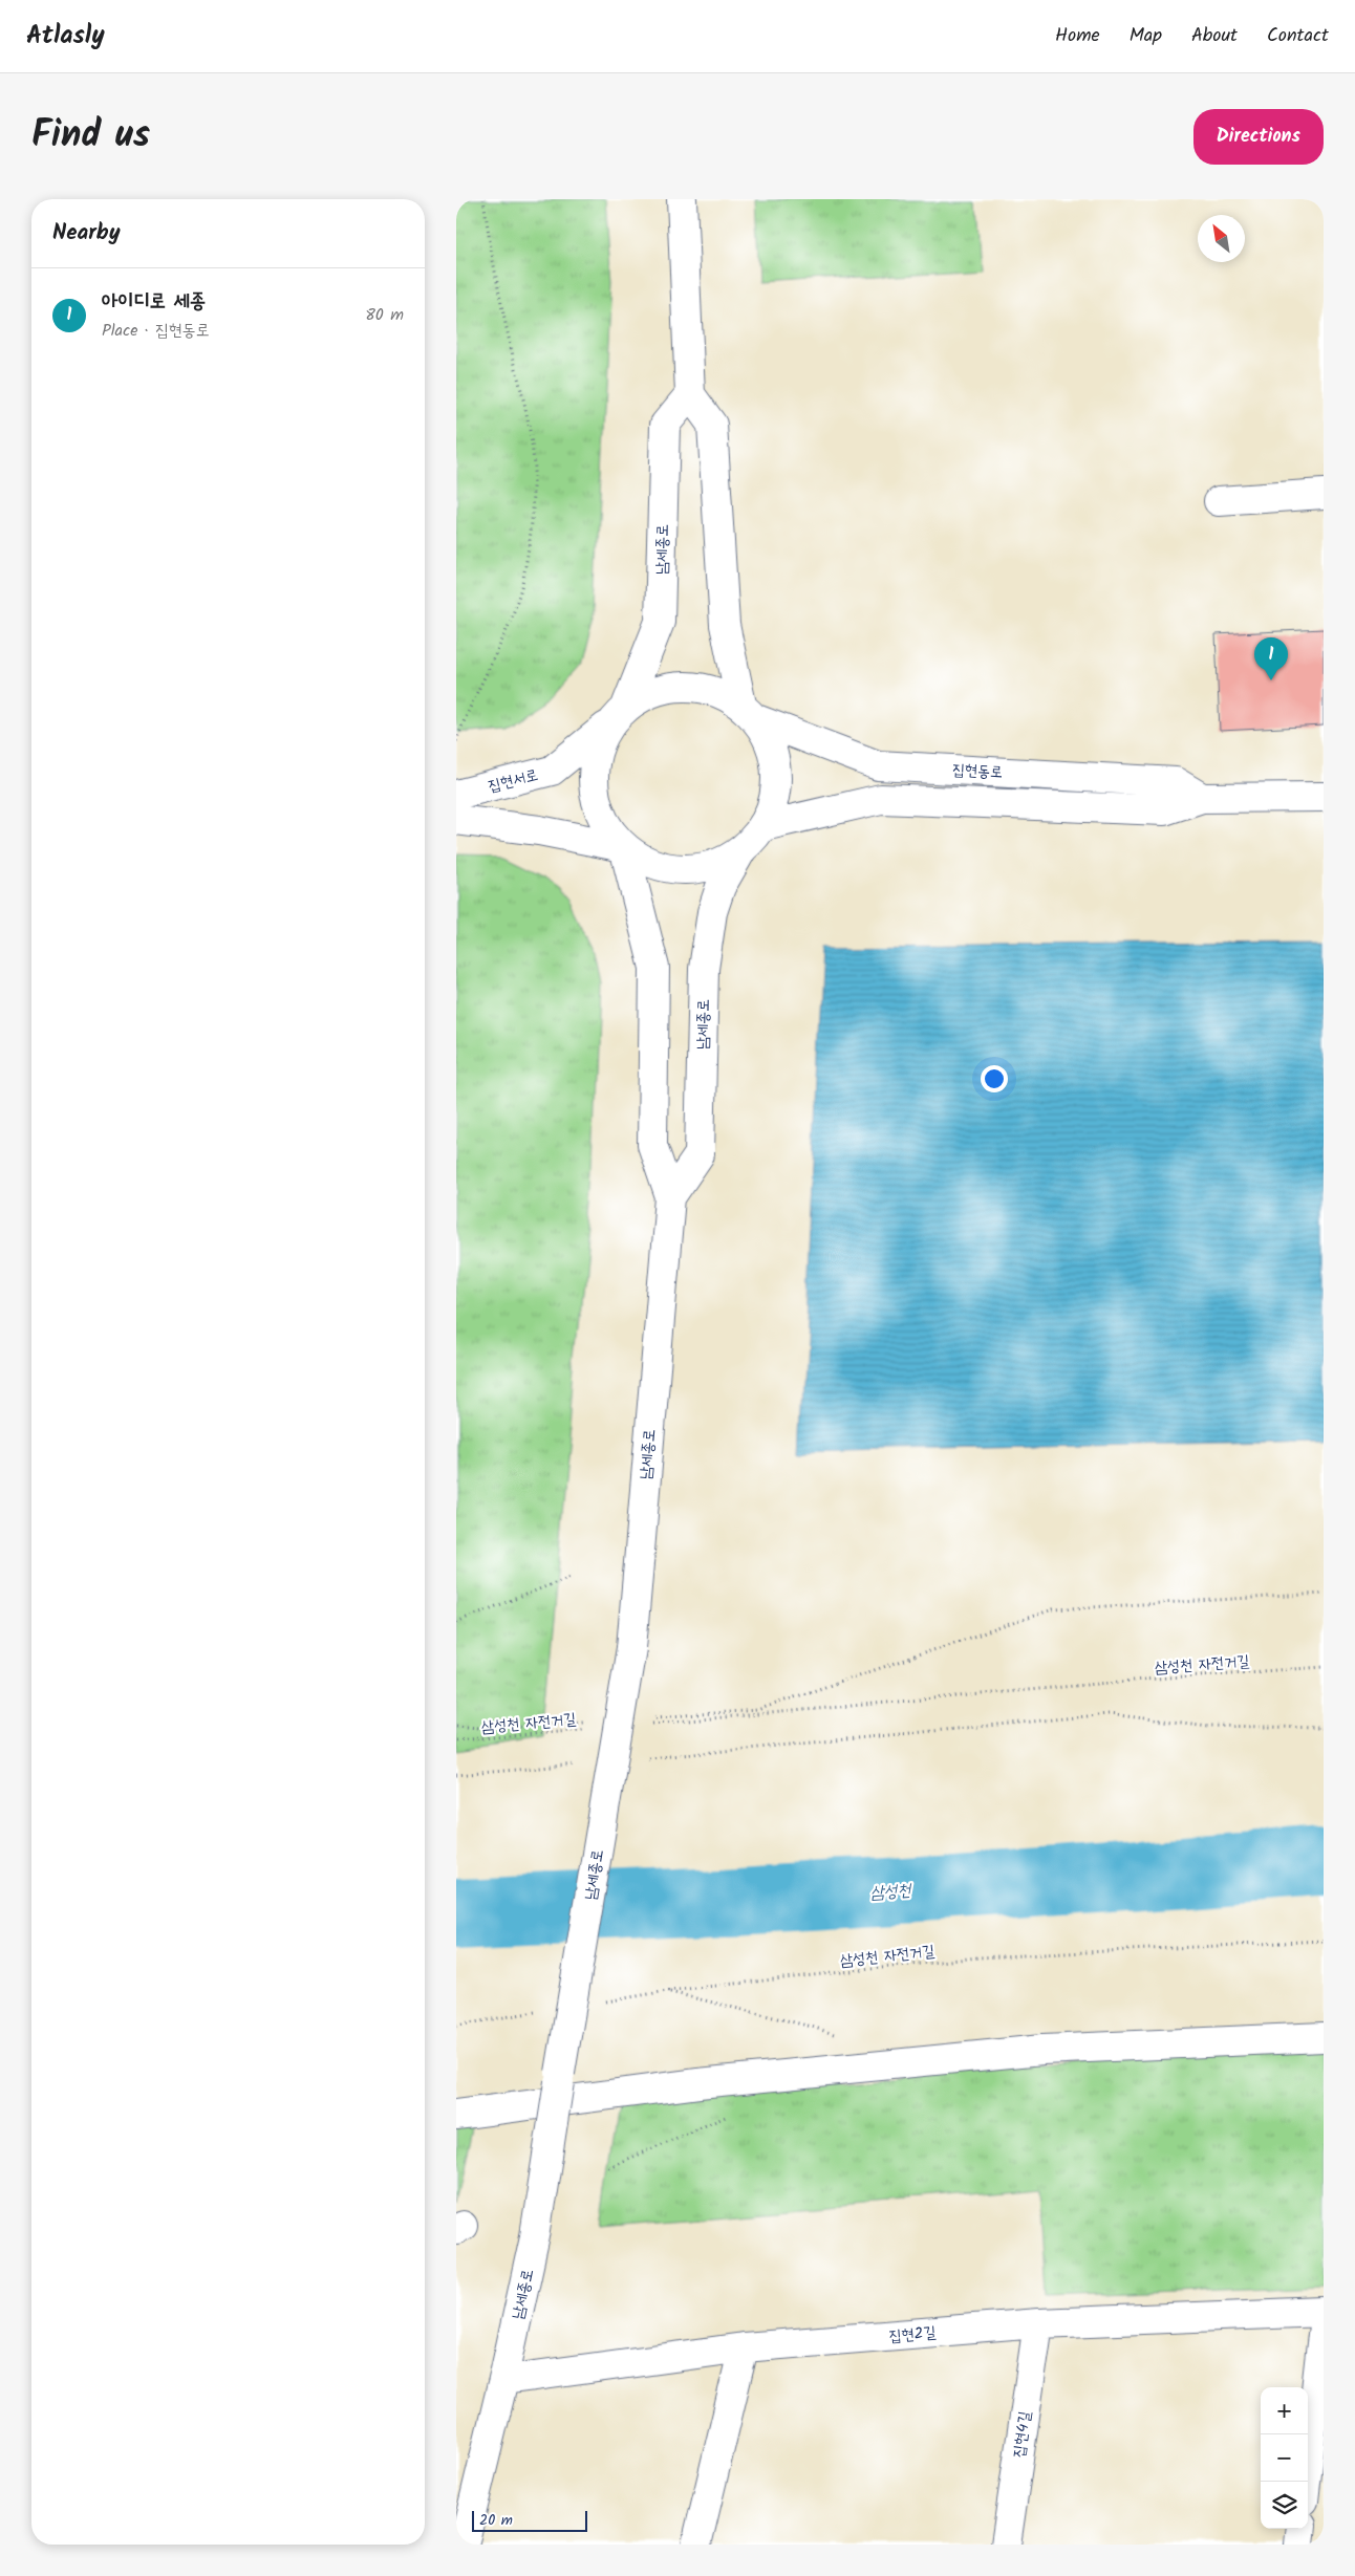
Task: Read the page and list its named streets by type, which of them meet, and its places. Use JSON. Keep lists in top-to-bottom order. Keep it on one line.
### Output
{"streets":{"street":["남세종로","집현동로","집현서로","집현2길","집현4길"],"path":["삼성천 자전거길"]},"crossings":[["남세종로","집현동로"],["남세종로","집현서로"],["남세종로","집현2길"],["집현동로","집현서로"],["집현2길","집현4길"]],"water":["삼성천"],"scale_bar":"20 m","north":"top left","page":{"header":"Atlasly","nav":["Home","Map","About","Contact"],"title":"Find us","buttons":"Directions","heading":"Nearby","list":[{"mark":"1","name":"아이디로 세종","note":"Place · 집현동로","value":"80 m"}],"pins":"1","map_buttons":["+","−"],"scale":"20 m"}}
